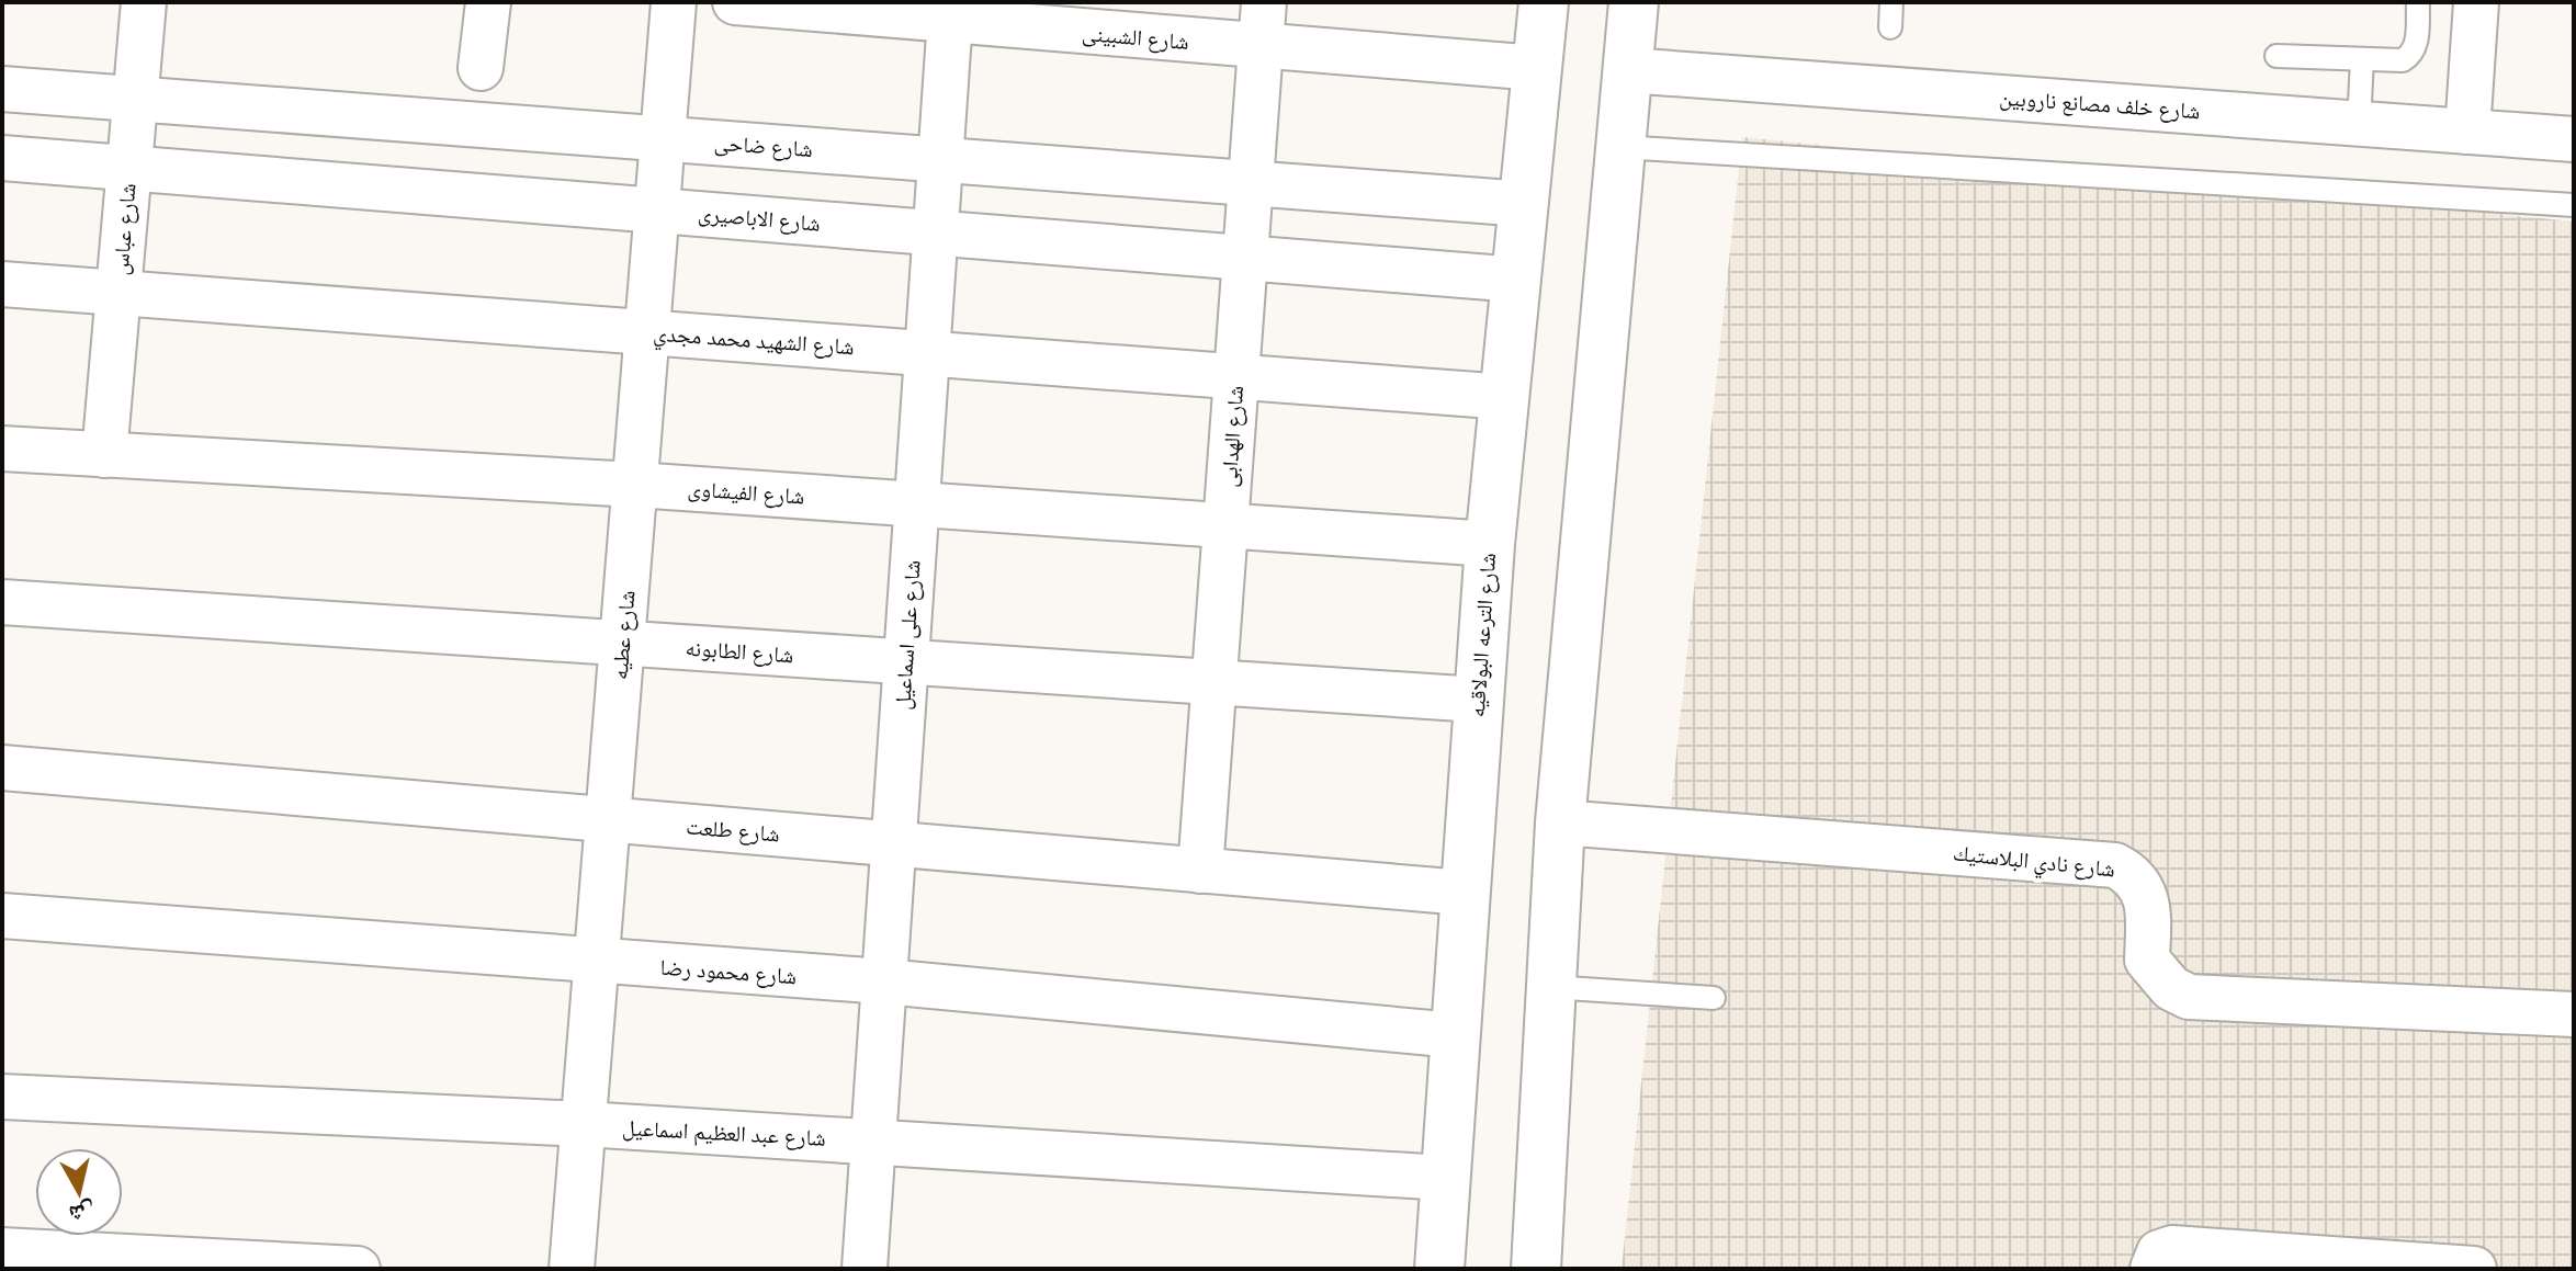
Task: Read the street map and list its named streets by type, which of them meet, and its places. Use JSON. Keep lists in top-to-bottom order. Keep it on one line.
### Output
{"streets":{"street":["شارع الشبينى","شارع خلف مصانع ناروبين","شارع ضاحى","شارع الاباصيرى","شارع عباس","شارع الشهيد محمد مجدي","شارع الهدابى","شارع الفيشاوى","شارع عطيه","شارع على اسماعيل","شارع الترعه البولاقيه","شارع الطابونه","شارع طلعت","شارع نادي البلاستيك","شارع محمود رضا","شارع عبد العظيم اسماعيل"]},"crossings":[["شارع الشبينى","شارع الهدابى"],["شارع الشبينى","شارع على اسماعيل"],["شارع الشبينى","شارع الترعه البولاقيه"],["شارع ضاحى","شارع عباس"],["شارع ضاحى","شارع الهدابى"],["شارع ضاحى","شارع عطيه"],["شارع ضاحى","شارع على اسماعيل"],["شارع ضاحى","شارع الترعه البولاقيه"],["شارع الاباصيرى","شارع عباس"],["شارع الاباصيرى","شارع الهدابى"],["شارع الاباصيرى","شارع عطيه"],["شارع الاباصيرى","شارع على اسماعيل"],["شارع الاباصيرى","شارع الترعه البولاقيه"],["شارع عباس","شارع الشهيد محمد مجدي"],["شارع عباس","شارع الفيشاوى"],["شارع الشهيد محمد مجدي","شارع الهدابى"],["شارع الشهيد محمد مجدي","شارع عطيه"],["شارع الشهيد محمد مجدي","شارع على اسماعيل"],["شارع الشهيد محمد مجدي","شارع الترعه البولاقيه"],["شارع الهدابى","شارع الفيشاوى"],["شارع الهدابى","شارع الطابونه"],["شارع الهدابى","شارع طلعت"],["شارع الفيشاوى","شارع عطيه"],["شارع الفيشاوى","شارع على اسماعيل"],["شارع الفيشاوى","شارع الترعه البولاقيه"],["شارع عطيه","شارع الطابونه"],["شارع عطيه","شارع طلعت"],["شارع عطيه","شارع محمود رضا"],["شارع عطيه","شارع عبد العظيم اسماعيل"],["شارع على اسماعيل","شارع الطابونه"],["شارع على اسماعيل","شارع طلعت"],["شارع على اسماعيل","شارع محمود رضا"],["شارع على اسماعيل","شارع عبد العظيم اسماعيل"],["شارع الترعه البولاقيه","شارع الطابونه"],["شارع الترعه البولاقيه","شارع طلعت"],["شارع الترعه البولاقيه","شارع محمود رضا"],["شارع الترعه البولاقيه","شارع عبد العظيم اسماعيل"]],"north":"bottom"}
